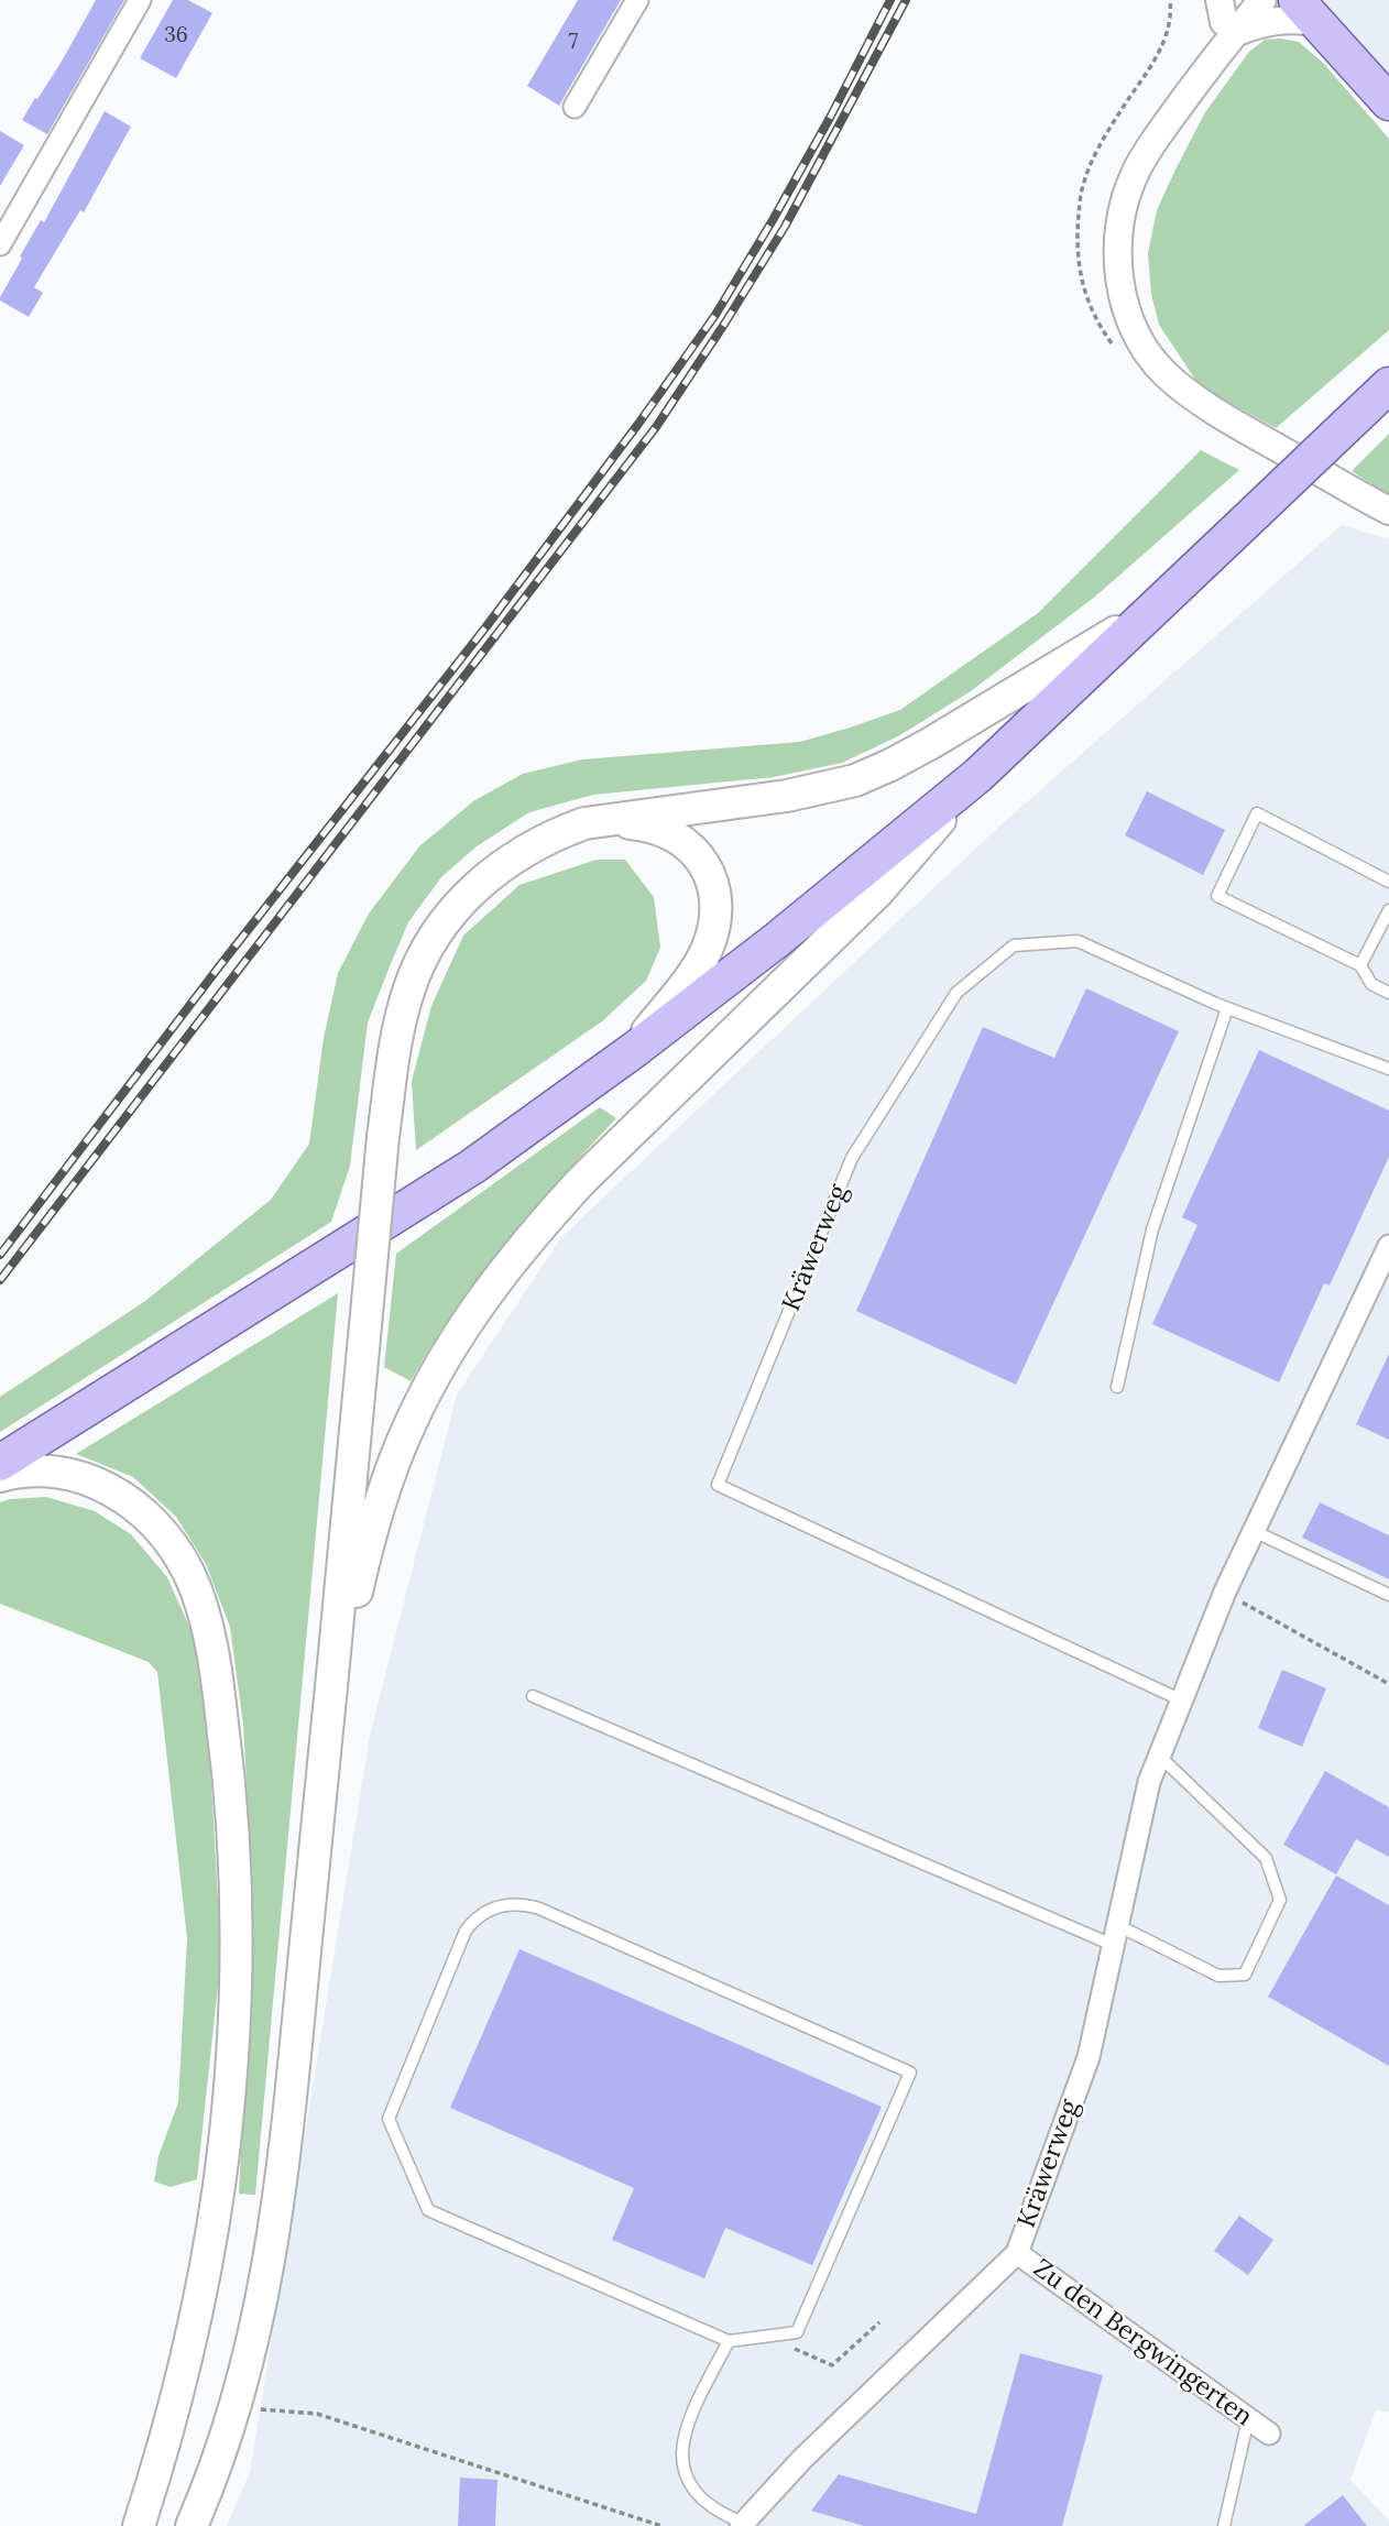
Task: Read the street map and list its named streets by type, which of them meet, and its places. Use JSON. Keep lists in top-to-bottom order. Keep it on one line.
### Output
{"streets":{"street":["Kräwerweg","Zu den Bergwingerten"]},"crossings":[["Kräwerweg","Zu den Bergwingerten"]],"house_numbers":["36","7"]}
